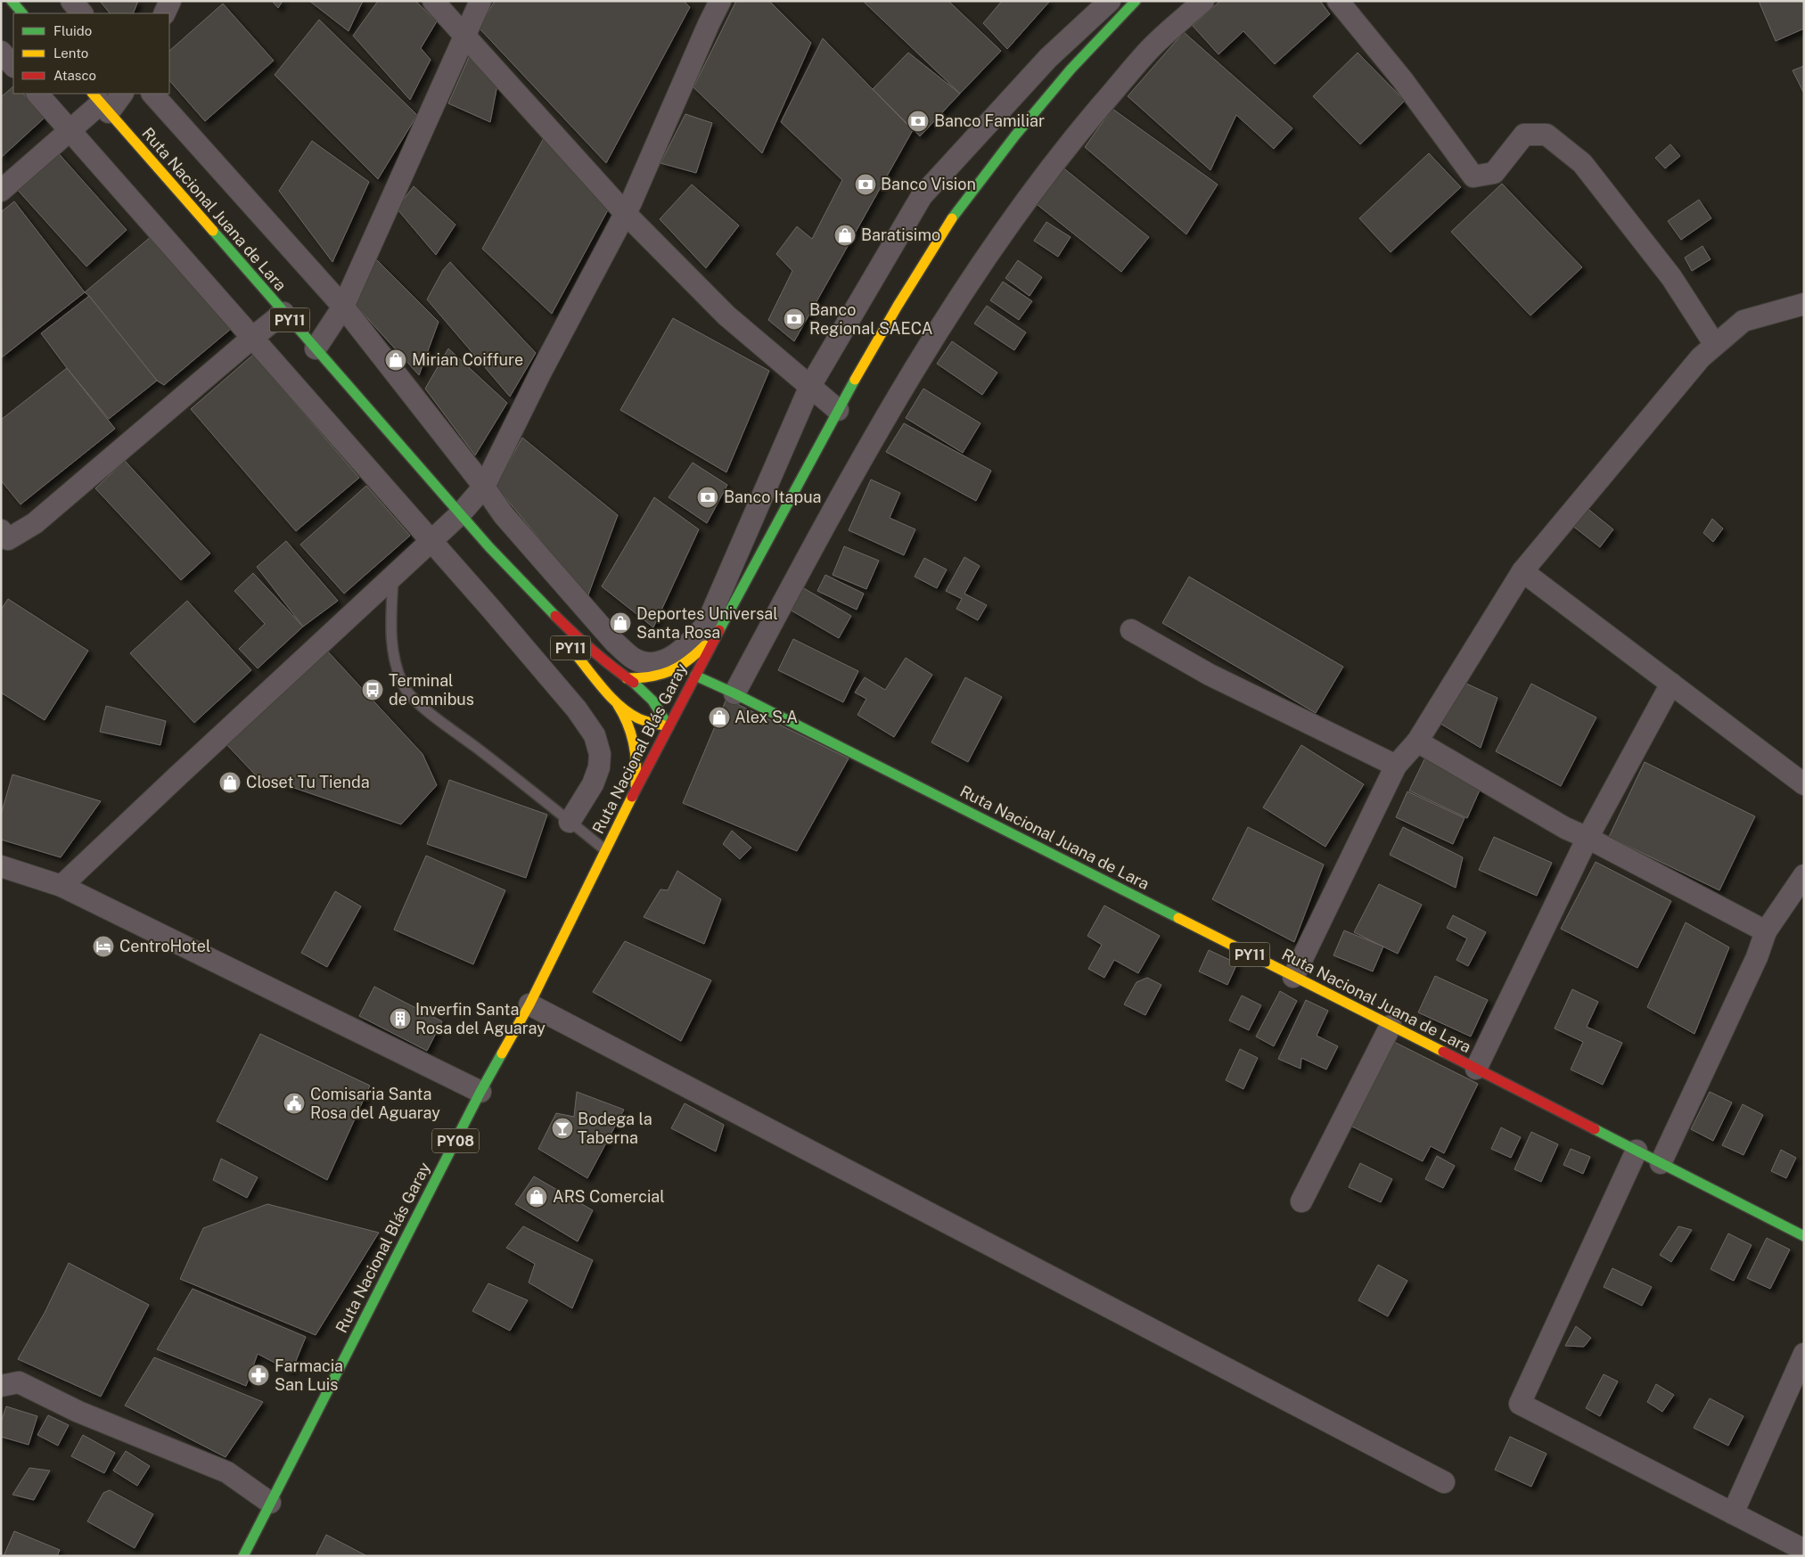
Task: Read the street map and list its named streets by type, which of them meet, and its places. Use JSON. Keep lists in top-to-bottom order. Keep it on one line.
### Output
{"streets":{"highway":["Ruta Nacional Juana de Lara","PY11","Ruta Nacional Blás Garay","PY08"]},"crossings":[["Ruta Nacional Juana de Lara","Ruta Nacional Blás Garay"]],"places":{"bank":["Banco Familiar","Banco Vision","Banco Regional SAECA","Banco Itapua"],"shop":["Baratisimo","Mirian Coiffure","Deportes Universal Santa Rosa","Alex S.A","Closet Tu Tienda","ARS Comercial"],"bus stop":["Terminal de omnibus"],"hotel":["CentroHotel"],"building":["Inverfin Santa Rosa del Aguaray"],"public building":["Comisaria Santa Rosa del Aguaray"],"bar":["Bodega la Taberna"],"pharmacy":["Farmacia San Luis"]},"legend":["Fluido","Lento","Atasco"]}
